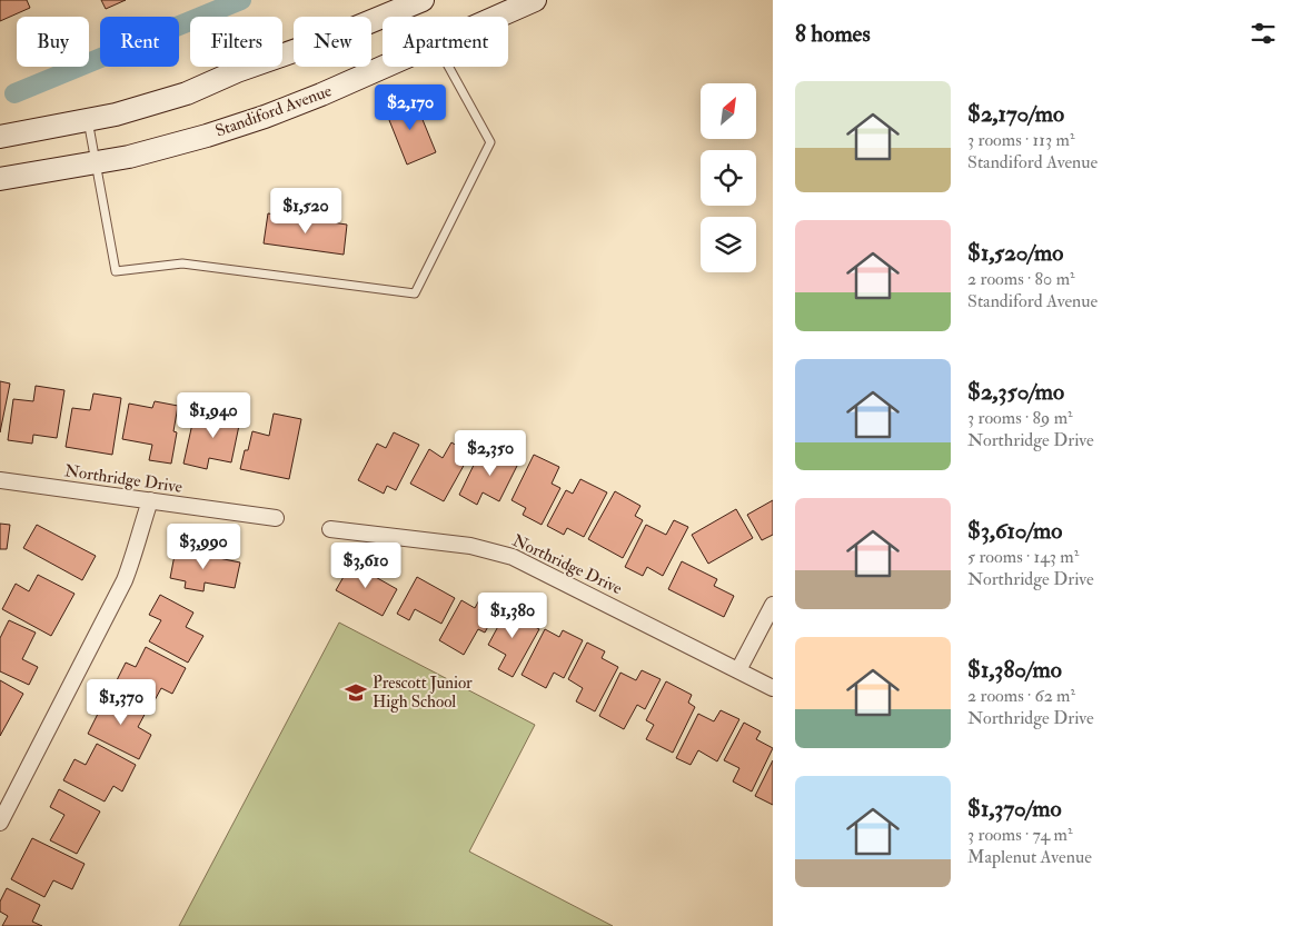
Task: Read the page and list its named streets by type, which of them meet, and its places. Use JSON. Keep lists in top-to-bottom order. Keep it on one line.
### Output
{"streets":{"main road":["Standiford Avenue"],"street":["Northridge Drive"]},"places":{"school or university":["Prescott Junior High School"]},"north":"top right","page":{"heading":"8 homes","chip":["Buy","Rent","Filters","New","Apartment"],"list":[{"name":"$2,170/mo","note":"3 rooms · 113 m² · Standiford Avenue"},{"name":"$1,520/mo","note":"2 rooms · 80 m² · Standiford Avenue"},{"name":"$2,350/mo","note":"3 rooms · 89 m² · Northridge Drive"},{"name":"$3,610/mo","note":"5 rooms · 143 m² · Northridge Drive"},{"name":"$1,380/mo","note":"2 rooms · 62 m² · Northridge Drive"},{"name":"$1,370/mo","note":"3 rooms · 74 m² · Maplenut Avenue"}],"price":["$2,170","$1,520","$1,940","$2,350","$3,990","$3,610","$1,380","$1,370"]}}
